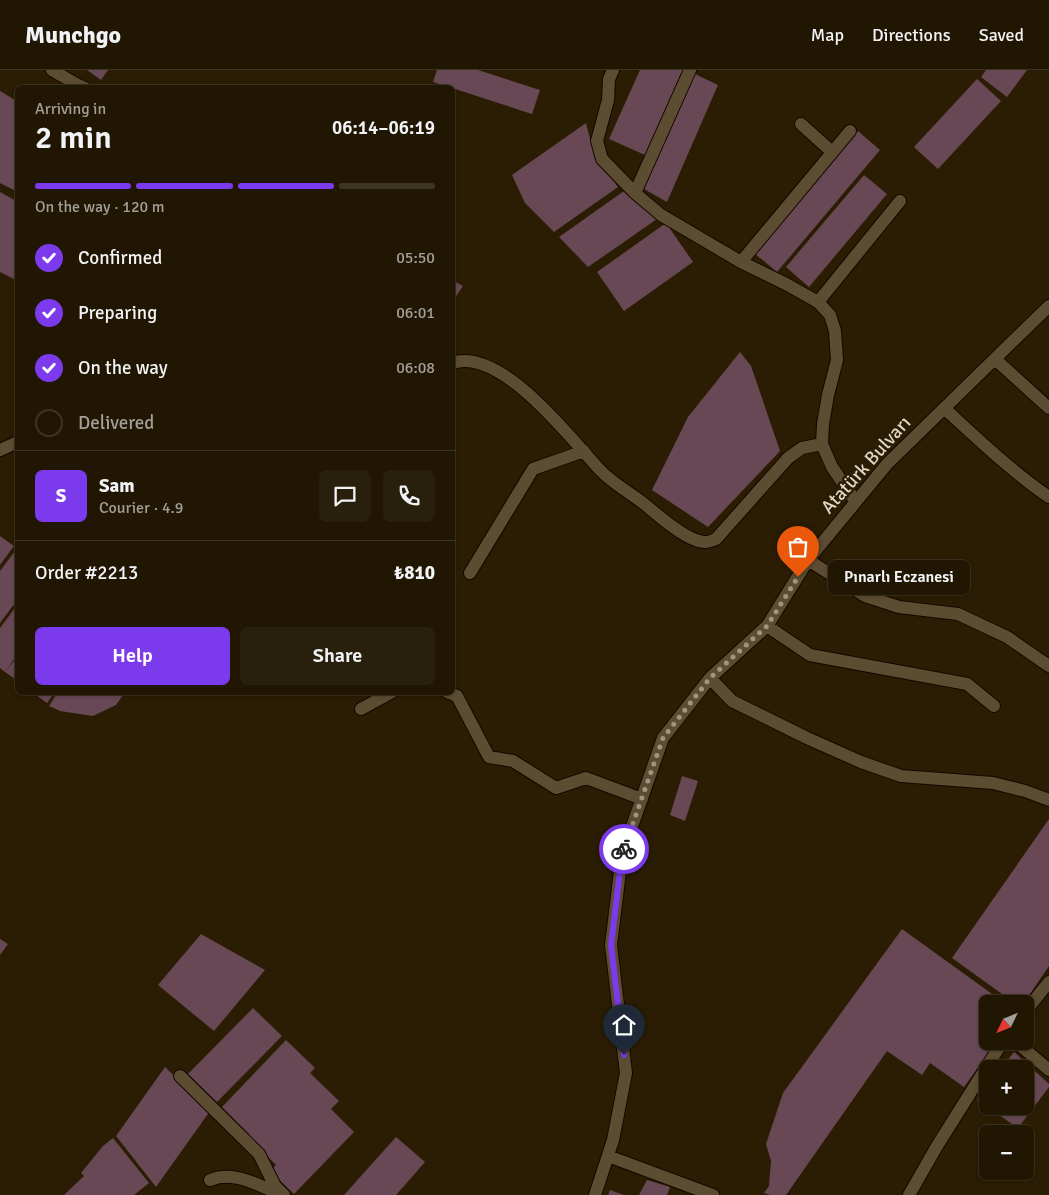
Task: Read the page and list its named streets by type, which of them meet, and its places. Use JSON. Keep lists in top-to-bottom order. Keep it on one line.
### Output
{"streets":{"street":["Atatürk Bulvarı"]},"places":["Pınarlı Eczanesi"],"north":"bottom left","page":{"header":"Munchgo","nav":["Map","Directions","Saved"],"heading":["2 min","Arriving in","06:14–06:19"],"panel":["Sam","Courier · 4.9","Order #2213","₺810"],"bar":"On the way · 120 m","list":[["Confirmed","05:50"],["Preparing","06:01"],["On the way","06:08"],"Delivered"],"round":"S","bubble":"Pınarlı Eczanesi","buttons":["Help","Share"],"map_buttons":["+","−"]}}
